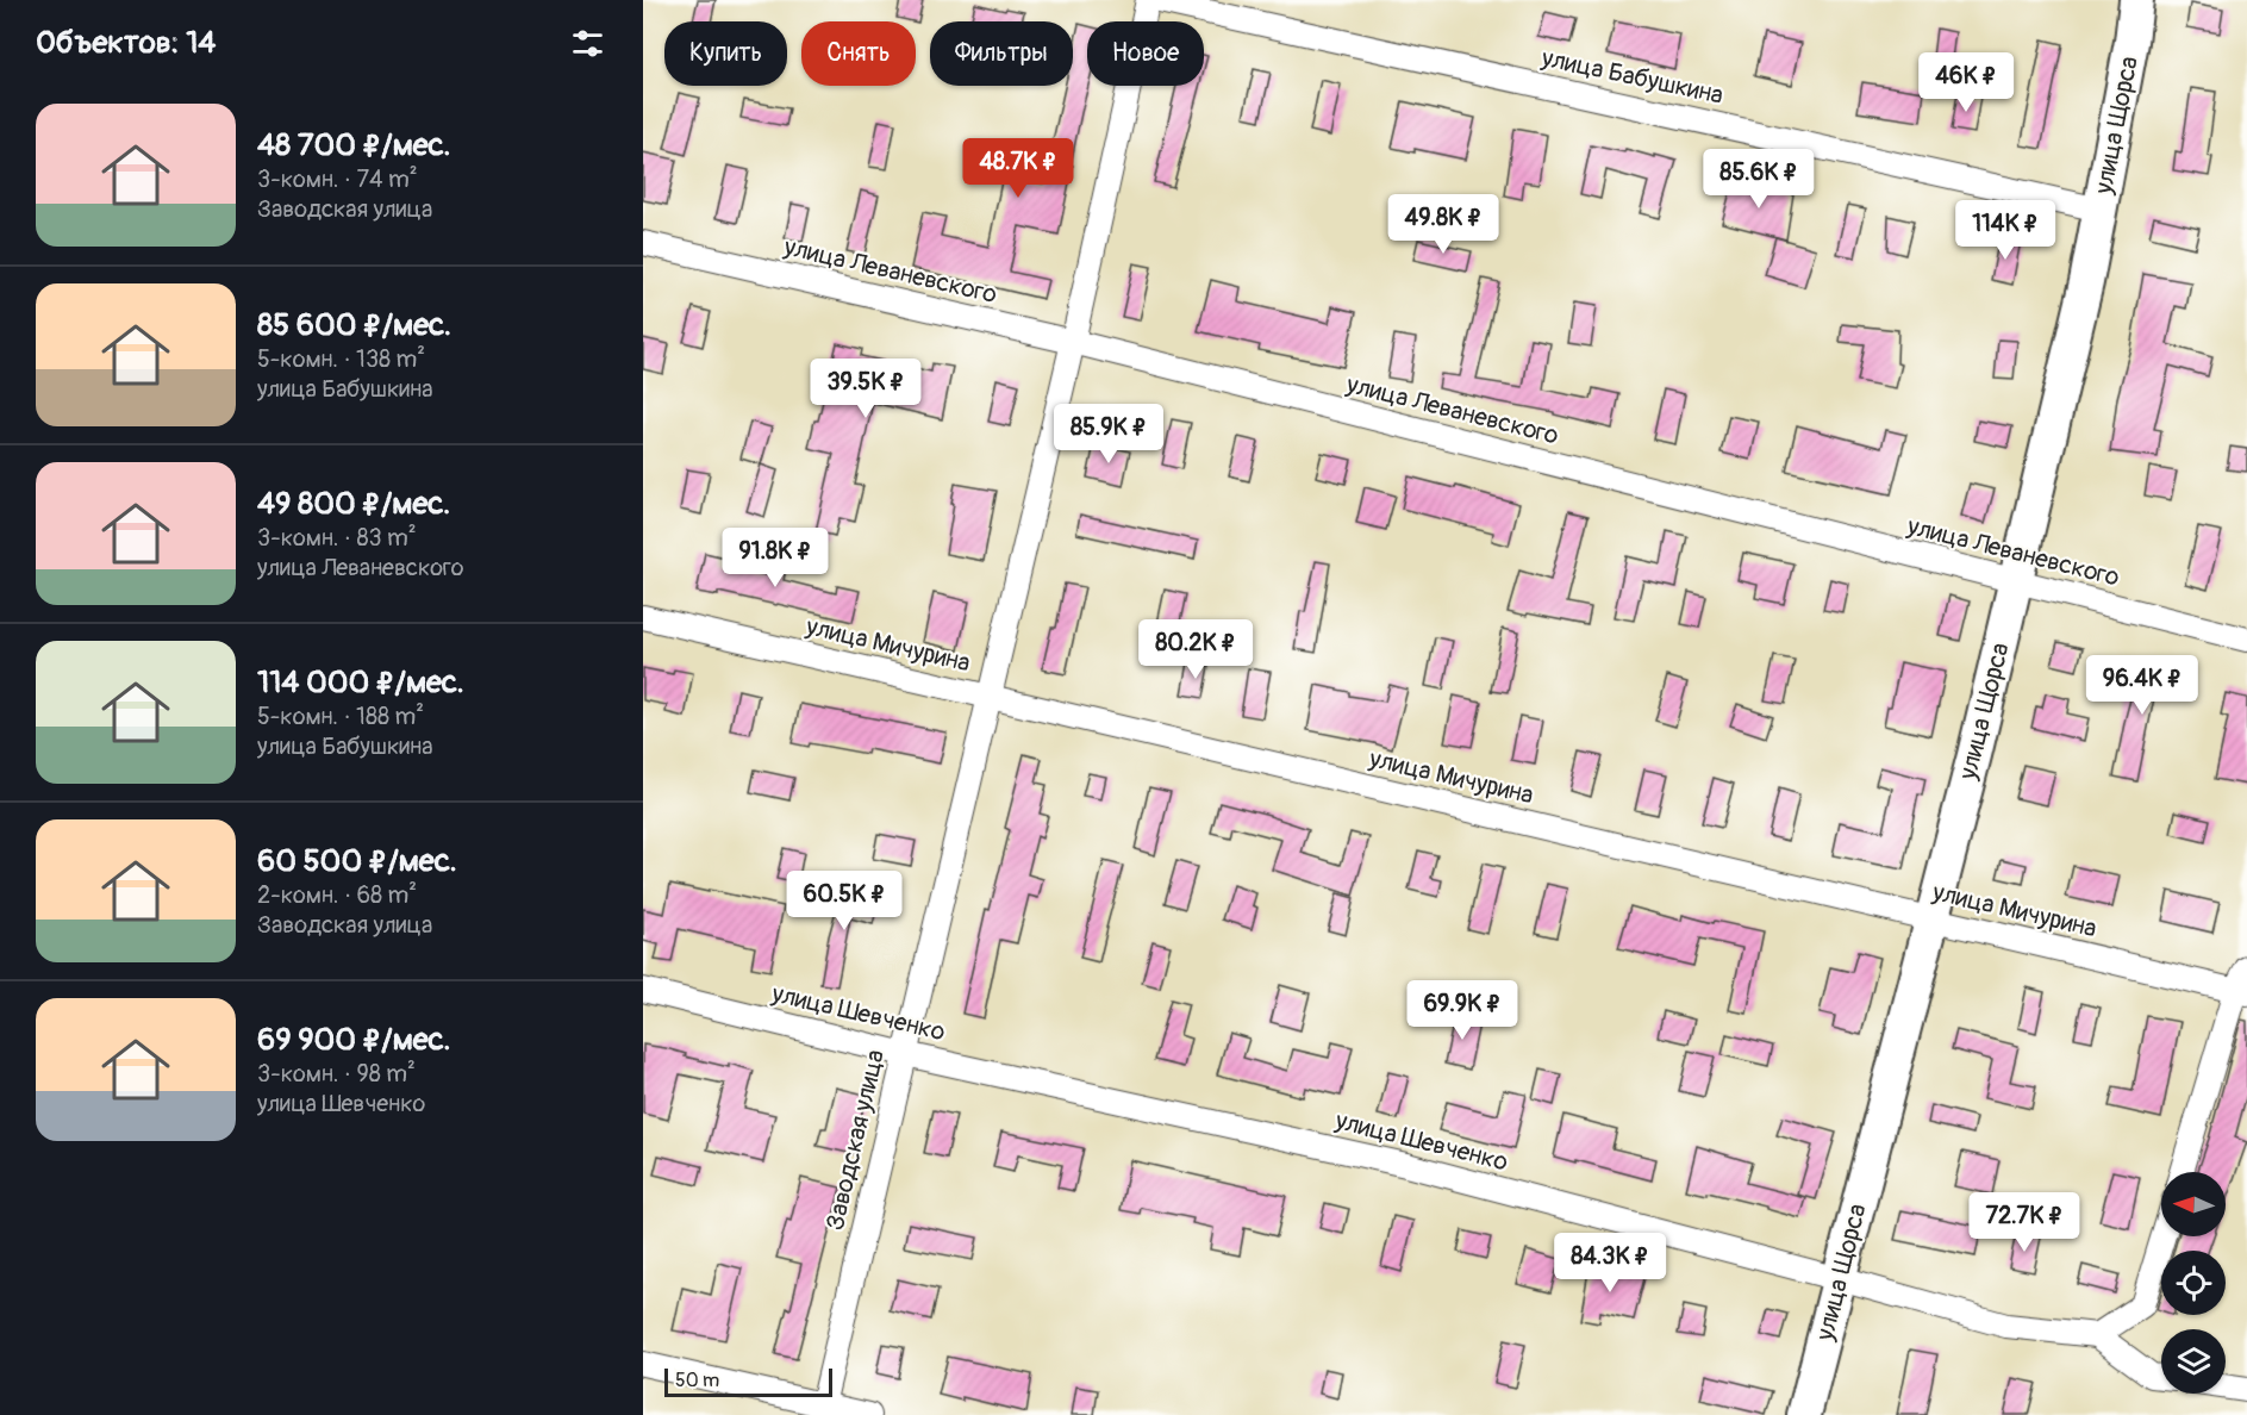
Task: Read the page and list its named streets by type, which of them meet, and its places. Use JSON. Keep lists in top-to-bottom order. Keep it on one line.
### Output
{"streets":{"main road":["улица Щорса"],"street":["улица Бабушкина","улица Леваневского","улица Мичурина","улица Шевченко","Заводская улица"]},"crossings":[["улица Бабушкина","улица Щорса"],["улица Щорса","улица Леваневского"],["улица Щорса","улица Мичурина"],["улица Щорса","улица Шевченко"],["улица Леваневского","Заводская улица"],["улица Мичурина","Заводская улица"],["улица Шевченко","Заводская улица"]],"scale_bar":"50 m","north":"left","page":{"heading":"Объектов: 14","chip":["Купить","Снять","Фильтры","Новое"],"price":["46K ₽","48.7K ₽","85.6K ₽","49.8K ₽","114K ₽","39.5K ₽","85.9K ₽","91.8K ₽","80.2K ₽","96.4K ₽","60.5K ₽","69.9K ₽","72.7K ₽","84.3K ₽"],"list":[{"name":"48 700 ₽/мес.","note":"3-комн. · 74 m² · Заводская улица"},{"name":"85 600 ₽/мес.","note":"5-комн. · 138 m² · улица Бабушкина"},{"name":"49 800 ₽/мес.","note":"3-комн. · 83 m² · улица Леваневского"},{"name":"114 000 ₽/мес.","note":"5-комн. · 188 m² · улица Бабушкина"},{"name":"60 500 ₽/мес.","note":"2-комн. · 68 m² · Заводская улица"},{"name":"69 900 ₽/мес.","note":"3-комн. · 98 m² · улица Шевченко"}],"scale":"50 m"}}
